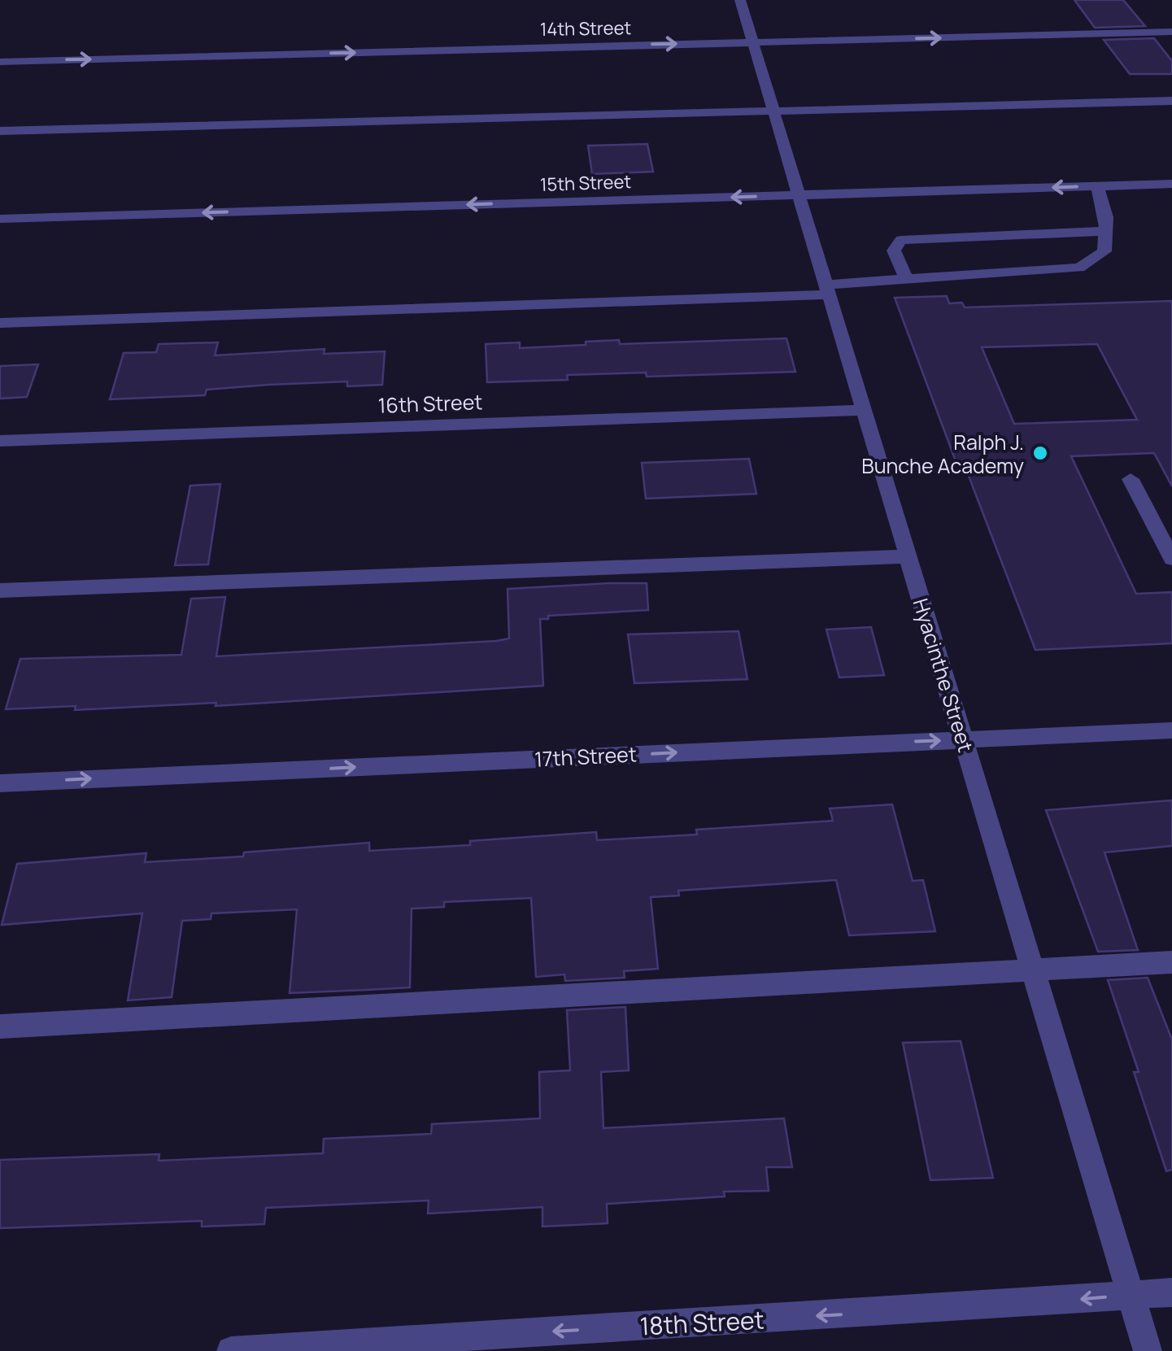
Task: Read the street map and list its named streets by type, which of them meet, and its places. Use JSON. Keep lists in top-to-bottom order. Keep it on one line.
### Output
{"streets":{"street":["14th Street","15th Street","16th Street","Hyacinthe Street","17th Street","18th Street"]},"crossings":[["14th Street","Hyacinthe Street"],["15th Street","Hyacinthe Street"],["16th Street","Hyacinthe Street"],["Hyacinthe Street","17th Street"],["Hyacinthe Street","18th Street"]],"one_way":["17th Street","18th Street"],"places":["Ralph J. Bunche Academy"]}
